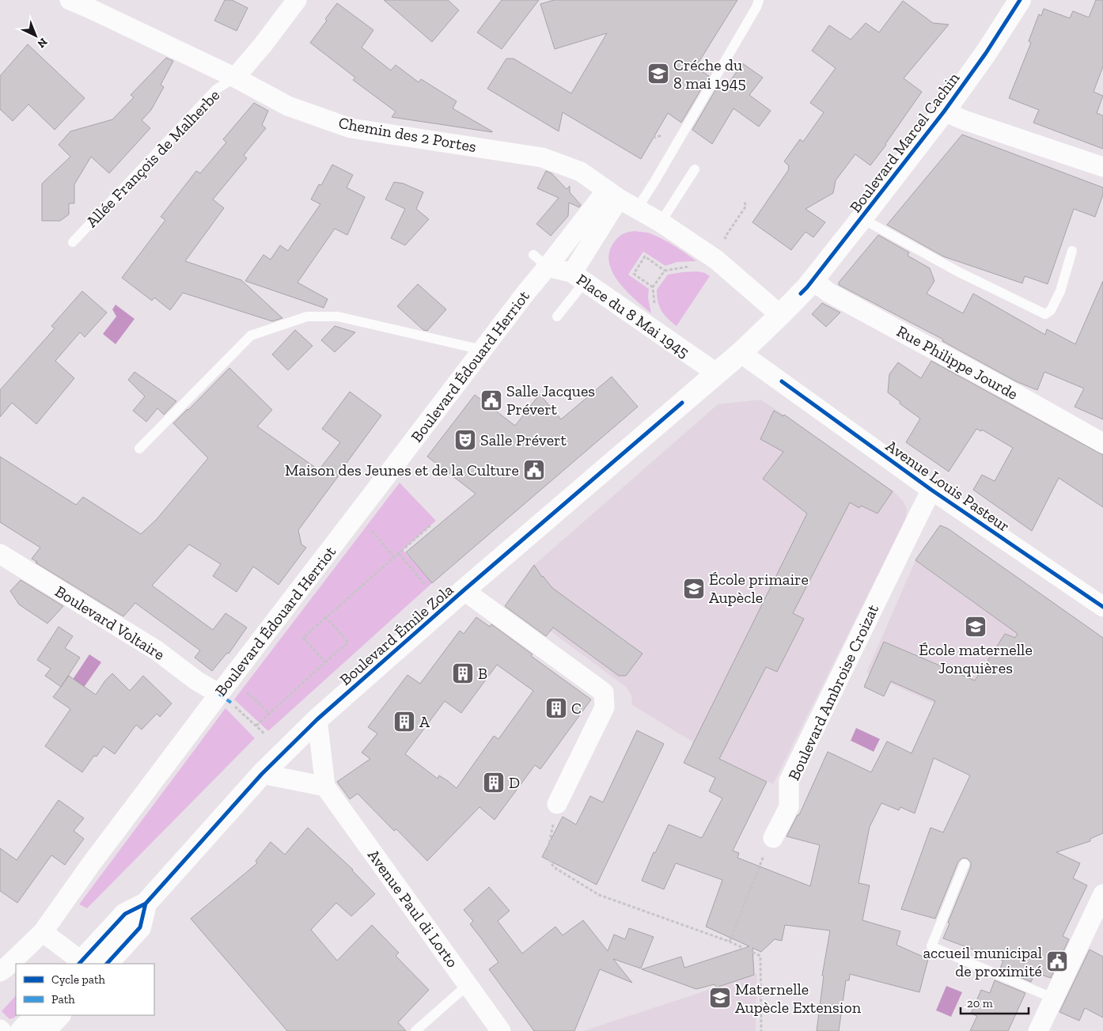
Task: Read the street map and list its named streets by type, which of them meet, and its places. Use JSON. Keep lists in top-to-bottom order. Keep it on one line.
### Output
{"streets":{"main road":["Boulevard Marcel Cachin","Boulevard Émile Zola"],"street":["Chemin des 2 Portes","Place du 8 Mai 1945","Rue Philippe Jourde","Boulevard Édouard Herriot","Avenue Louis Pasteur","Boulevard Voltaire","Boulevard Ambroise Croizat","Avenue Paul di Lorto"],"lane":["Allée François de Malherbe"]},"crossings":[["Chemin des 2 Portes","Allée François de Malherbe"],["Chemin des 2 Portes","Place du 8 Mai 1945"],["Chemin des 2 Portes","Boulevard Édouard Herriot"],["Boulevard Marcel Cachin","Rue Philippe Jourde"],["Boulevard Marcel Cachin","Avenue Louis Pasteur"],["Boulevard Marcel Cachin","Boulevard Émile Zola"],["Place du 8 Mai 1945","Boulevard Édouard Herriot"],["Place du 8 Mai 1945","Boulevard Émile Zola"],["Boulevard Édouard Herriot","Boulevard Voltaire"],["Avenue Louis Pasteur","Boulevard Émile Zola"],["Avenue Louis Pasteur","Boulevard Ambroise Croizat"]],"places":{"school or university":["Créche du 8 mai 1945","École primaire Aupècle","École maternelle Jonquières","Maternelle Aupècle Extension"],"public building":["Salle Jacques Prévert","Maison des Jeunes et de la Culture","accueil municipal de proximité"],"theatre":["Salle Prévert"],"building":["B","C","A","D"]},"legend":["Cycle path","Path"],"scale_bar":"20 m","north":"bottom right"}
